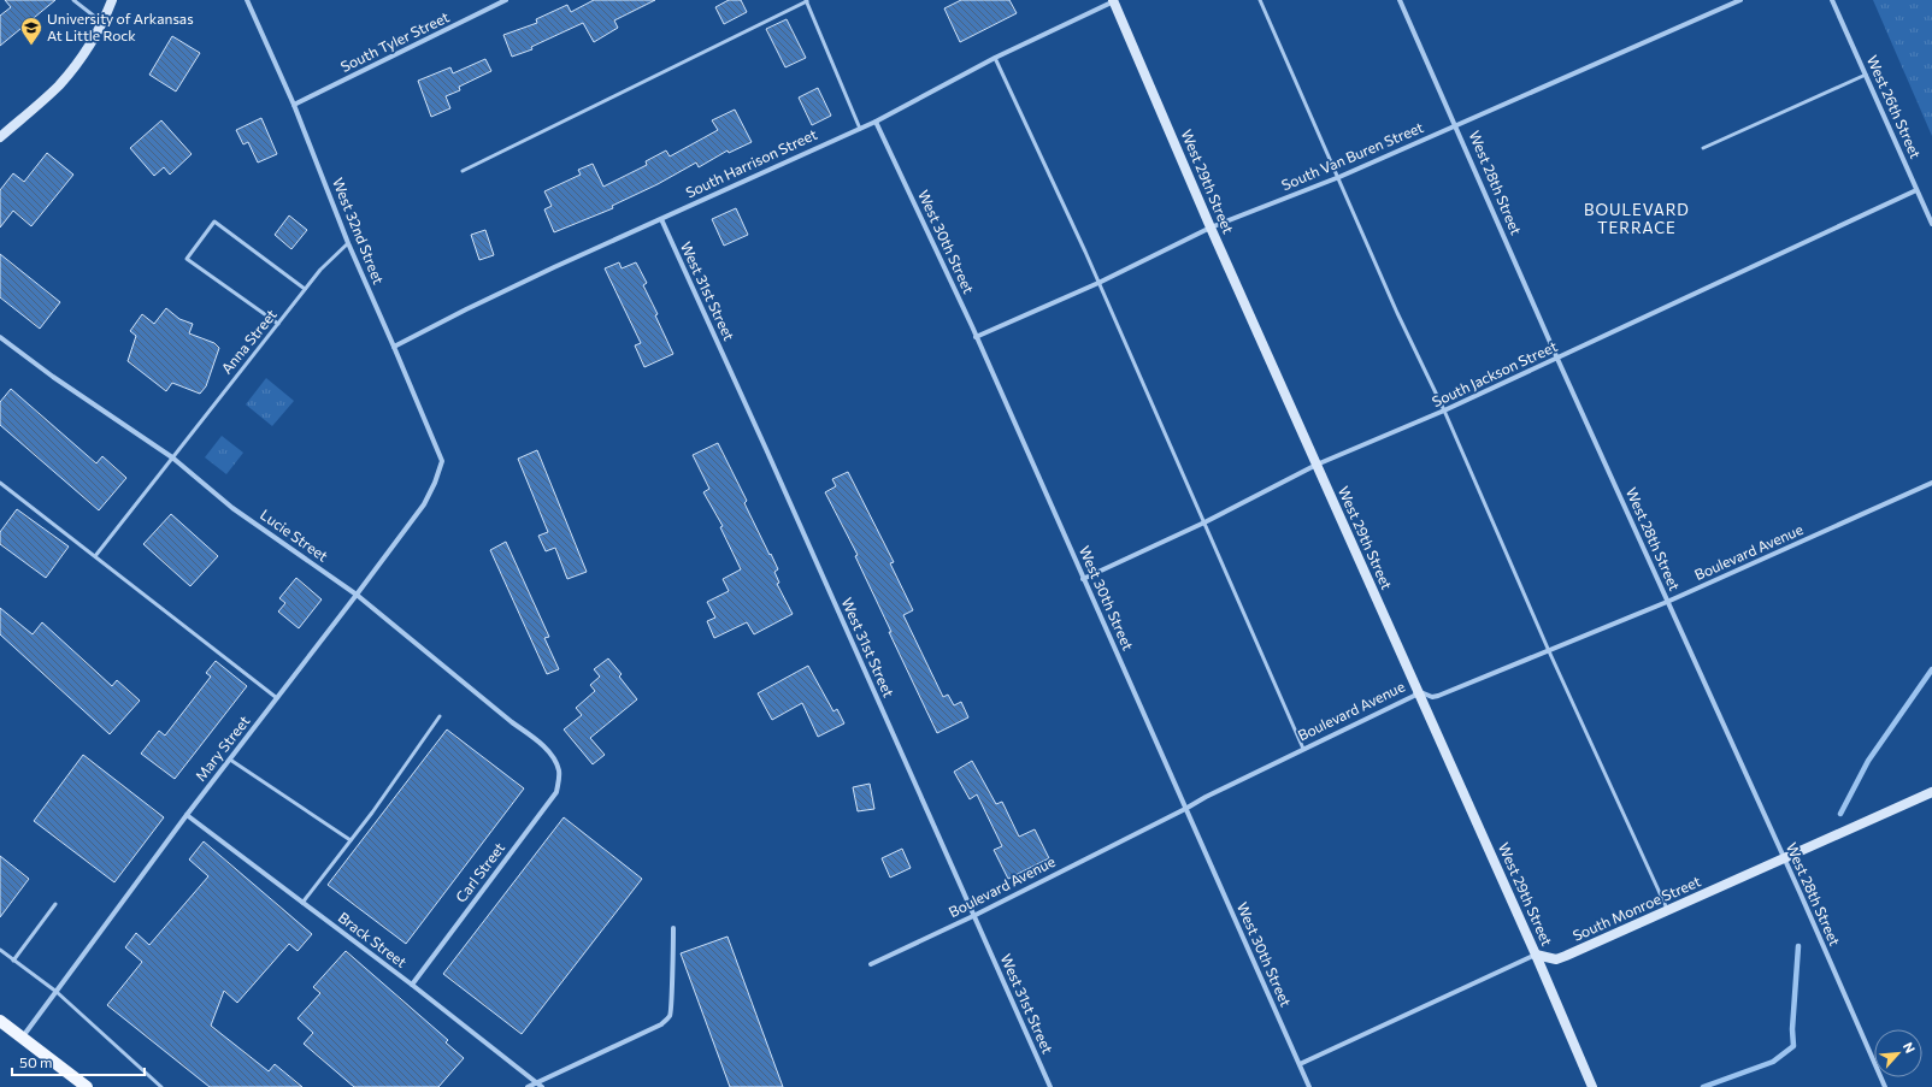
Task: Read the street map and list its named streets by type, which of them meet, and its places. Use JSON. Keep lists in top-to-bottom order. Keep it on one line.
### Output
{"streets":{"street":["South Tyler Street","West 26th Street","South Van Buren Street","South Harrison Street","West 29th Street","West 28th Street","West 32nd Street","West 30th Street","West 31st Street","South Jackson Street","Lucie Street","Boulevard Avenue","Mary Street","Carl Street","South Monroe Street","Brack Street"],"lane":["Anna Street"]},"crossings":[["South Tyler Street","West 32nd Street"],["West 26th Street","South Jackson Street"],["South Van Buren Street","West 29th Street"],["South Van Buren Street","West 28th Street"],["South Van Buren Street","West 30th Street"],["South Harrison Street","West 29th Street"],["South Harrison Street","West 32nd Street"],["South Harrison Street","West 30th Street"],["South Harrison Street","West 31st Street"],["West 29th Street","South Jackson Street"],["West 29th Street","Boulevard Avenue"],["West 29th Street","South Monroe Street"],["West 28th Street","South Jackson Street"],["West 28th Street","Boulevard Avenue"],["West 28th Street","South Monroe Street"],["West 32nd Street","Anna Street"],["West 32nd Street","Mary Street"],["West 30th Street","South Jackson Street"],["West 30th Street","Boulevard Avenue"],["West 31st Street","Boulevard Avenue"],["Anna Street","Lucie Street"],["Lucie Street","Mary Street"],["Lucie Street","Carl Street"],["Mary Street","Brack Street"],["Carl Street","Brack Street"]],"districts":["BOULEVARD TERRACE"],"places":{"school or university":["University of Arkansas At Little Rock"]},"scale_bar":"50 m","north":"top right"}
